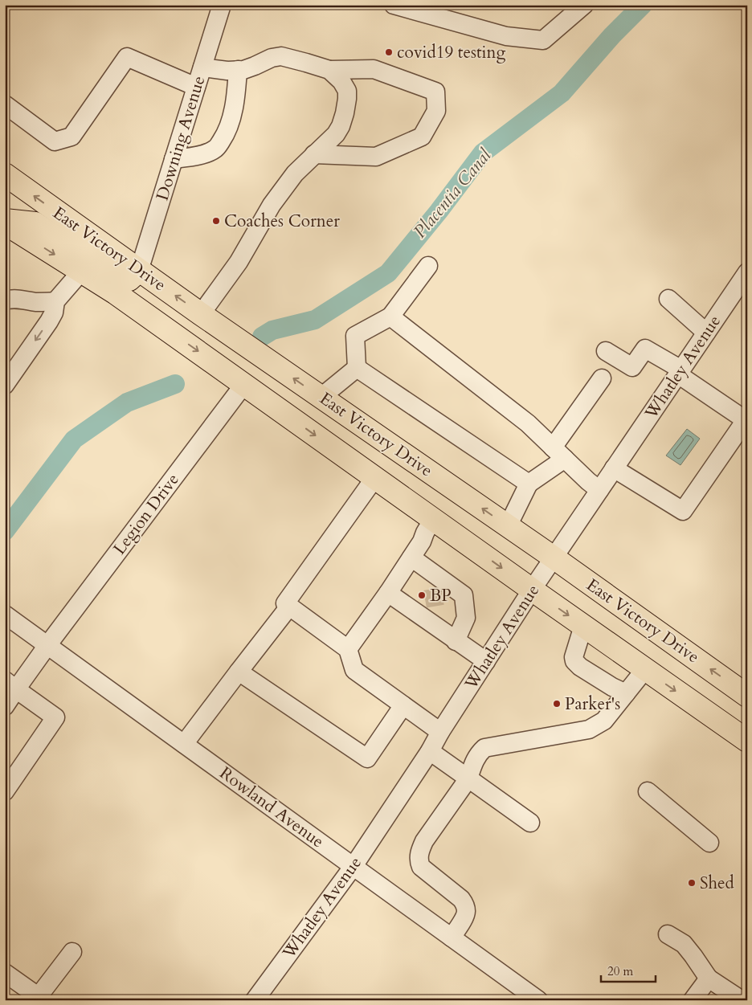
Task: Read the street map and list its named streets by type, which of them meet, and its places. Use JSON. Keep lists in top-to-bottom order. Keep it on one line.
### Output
{"streets":{"main road":["East Victory Drive"],"street":["Downing Avenue","Whatley Avenue","Legion Drive","Rowland Avenue"]},"crossings":[["Downing Avenue","East Victory Drive"],["East Victory Drive","Whatley Avenue"],["East Victory Drive","Legion Drive"],["Whatley Avenue","Rowland Avenue"],["Legion Drive","Rowland Avenue"]],"water":["Placentia Canal"],"places":["covid19 testing","Coaches Corner","BP","Parker's","Shed"],"scale_bar":"20 m"}
